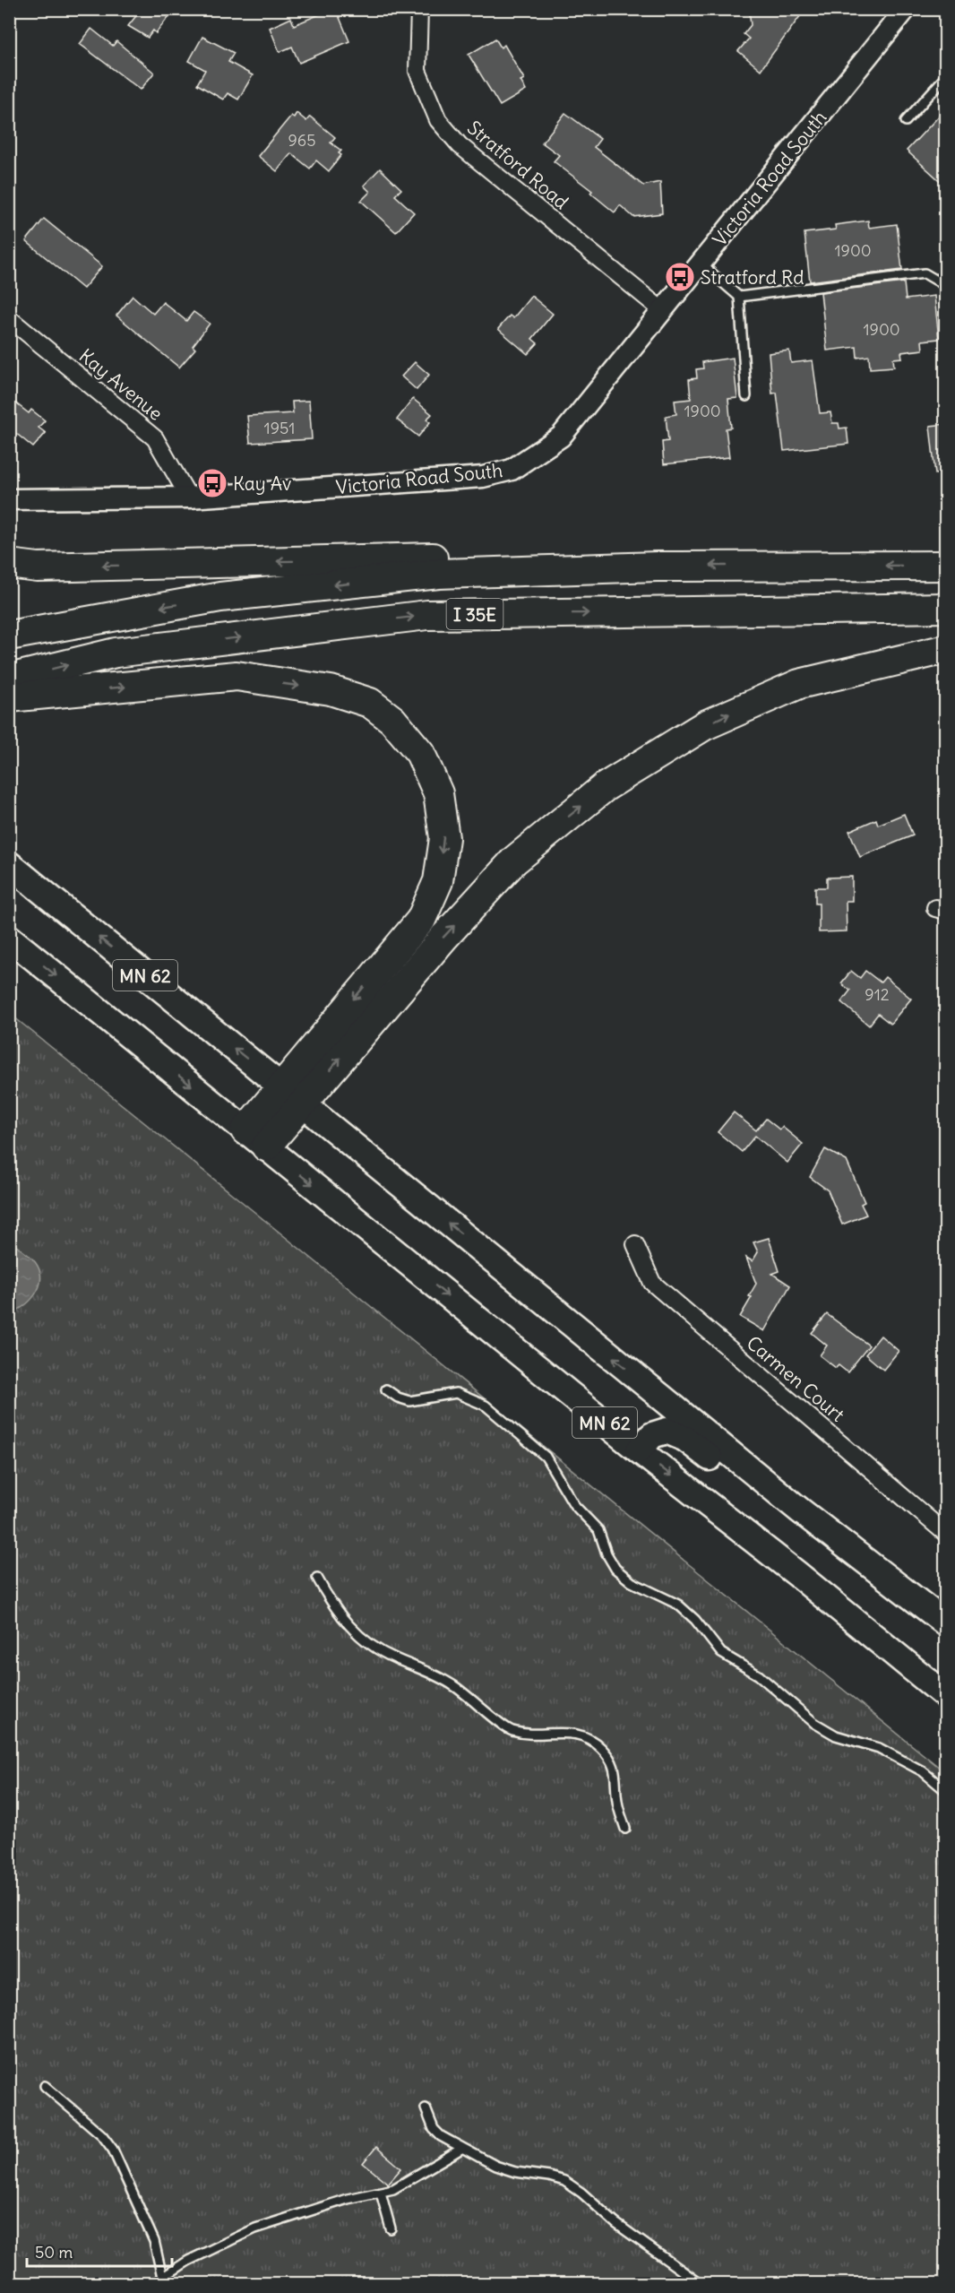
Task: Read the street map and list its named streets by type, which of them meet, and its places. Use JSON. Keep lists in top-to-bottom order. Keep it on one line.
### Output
{"streets":{"highway":["I 35E","MN 62"],"street":["Stratford Road","Victoria Road South","Kay Avenue","Carmen Court"]},"crossings":[["Stratford Road","Victoria Road South"],["Victoria Road South","Kay Avenue"]],"places":{"bus stop":["Stratford Rd","Kay Av"]},"house_numbers":["965","1900","1900","1900","1951","912"],"scale_bar":"50 m"}
